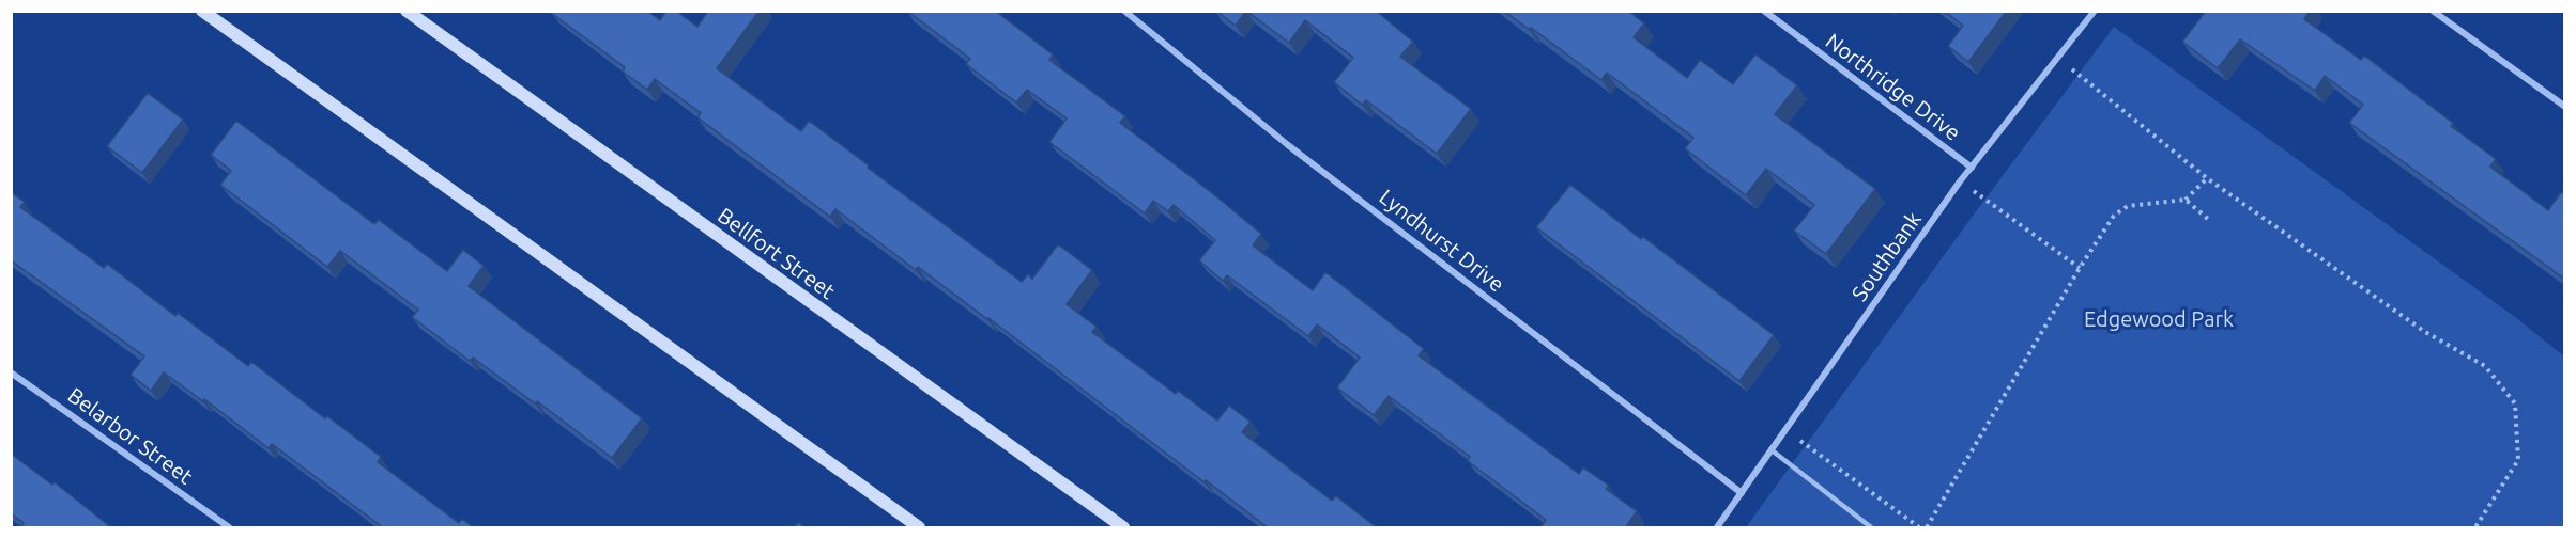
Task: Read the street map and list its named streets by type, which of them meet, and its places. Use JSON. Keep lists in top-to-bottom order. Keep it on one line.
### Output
{"streets":{"main road":["Bellfort Street"],"street":["Northridge Drive","Lyndhurst Drive","Southbank","Belarbor Street"]},"crossings":[["Northridge Drive","Southbank"],["Lyndhurst Drive","Southbank"]],"parks":["Edgewood Park"]}
